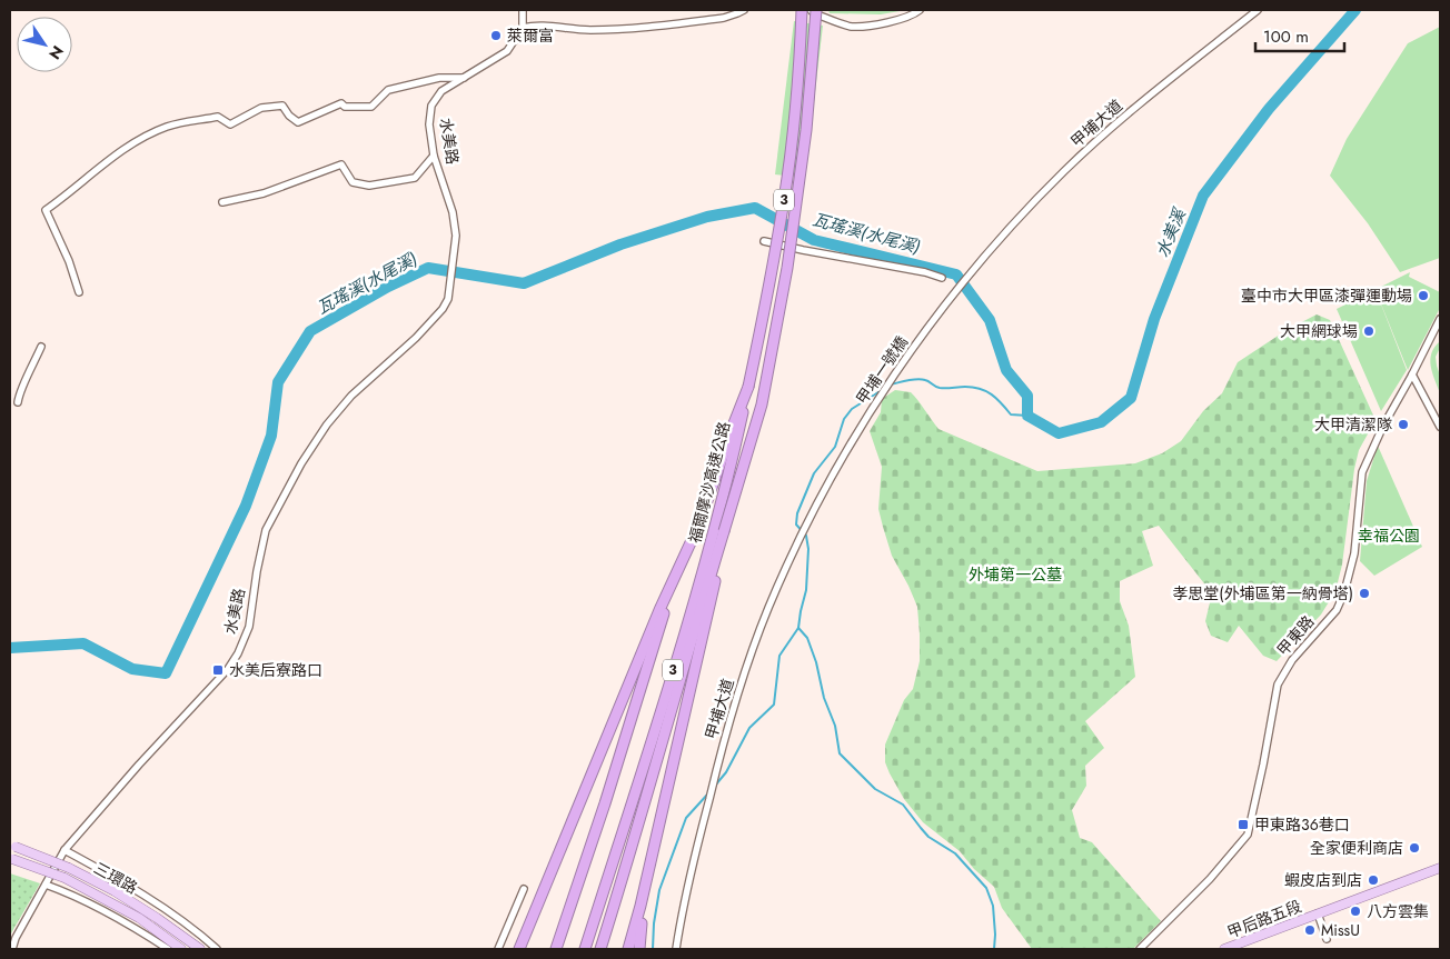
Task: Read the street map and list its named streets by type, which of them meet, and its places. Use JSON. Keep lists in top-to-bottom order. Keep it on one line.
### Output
{"streets":{"highway":["3","福爾摩沙高速公路"],"main road":["三環路","甲后路五段"],"street":["甲埔大道","水美路","甲埔一號橋","甲東路"]},"crossings":[["甲埔大道","甲埔一號橋"]],"water":["瓦瑤溪(水尾溪)","水美溪"],"parks":["幸福公園","外埔第一公墓"],"places":{"other":["萊爾富","臺中市大甲區漆彈運動場","大甲網球場","大甲清潔隊","孝思堂(外埔區第一納骨塔)","全家便利商店","蝦皮店到店","八方雲集","MissU"],"transit":["水美后寮路口","甲東路36巷口"]},"scale_bar":"100 m","north":"bottom right"}
